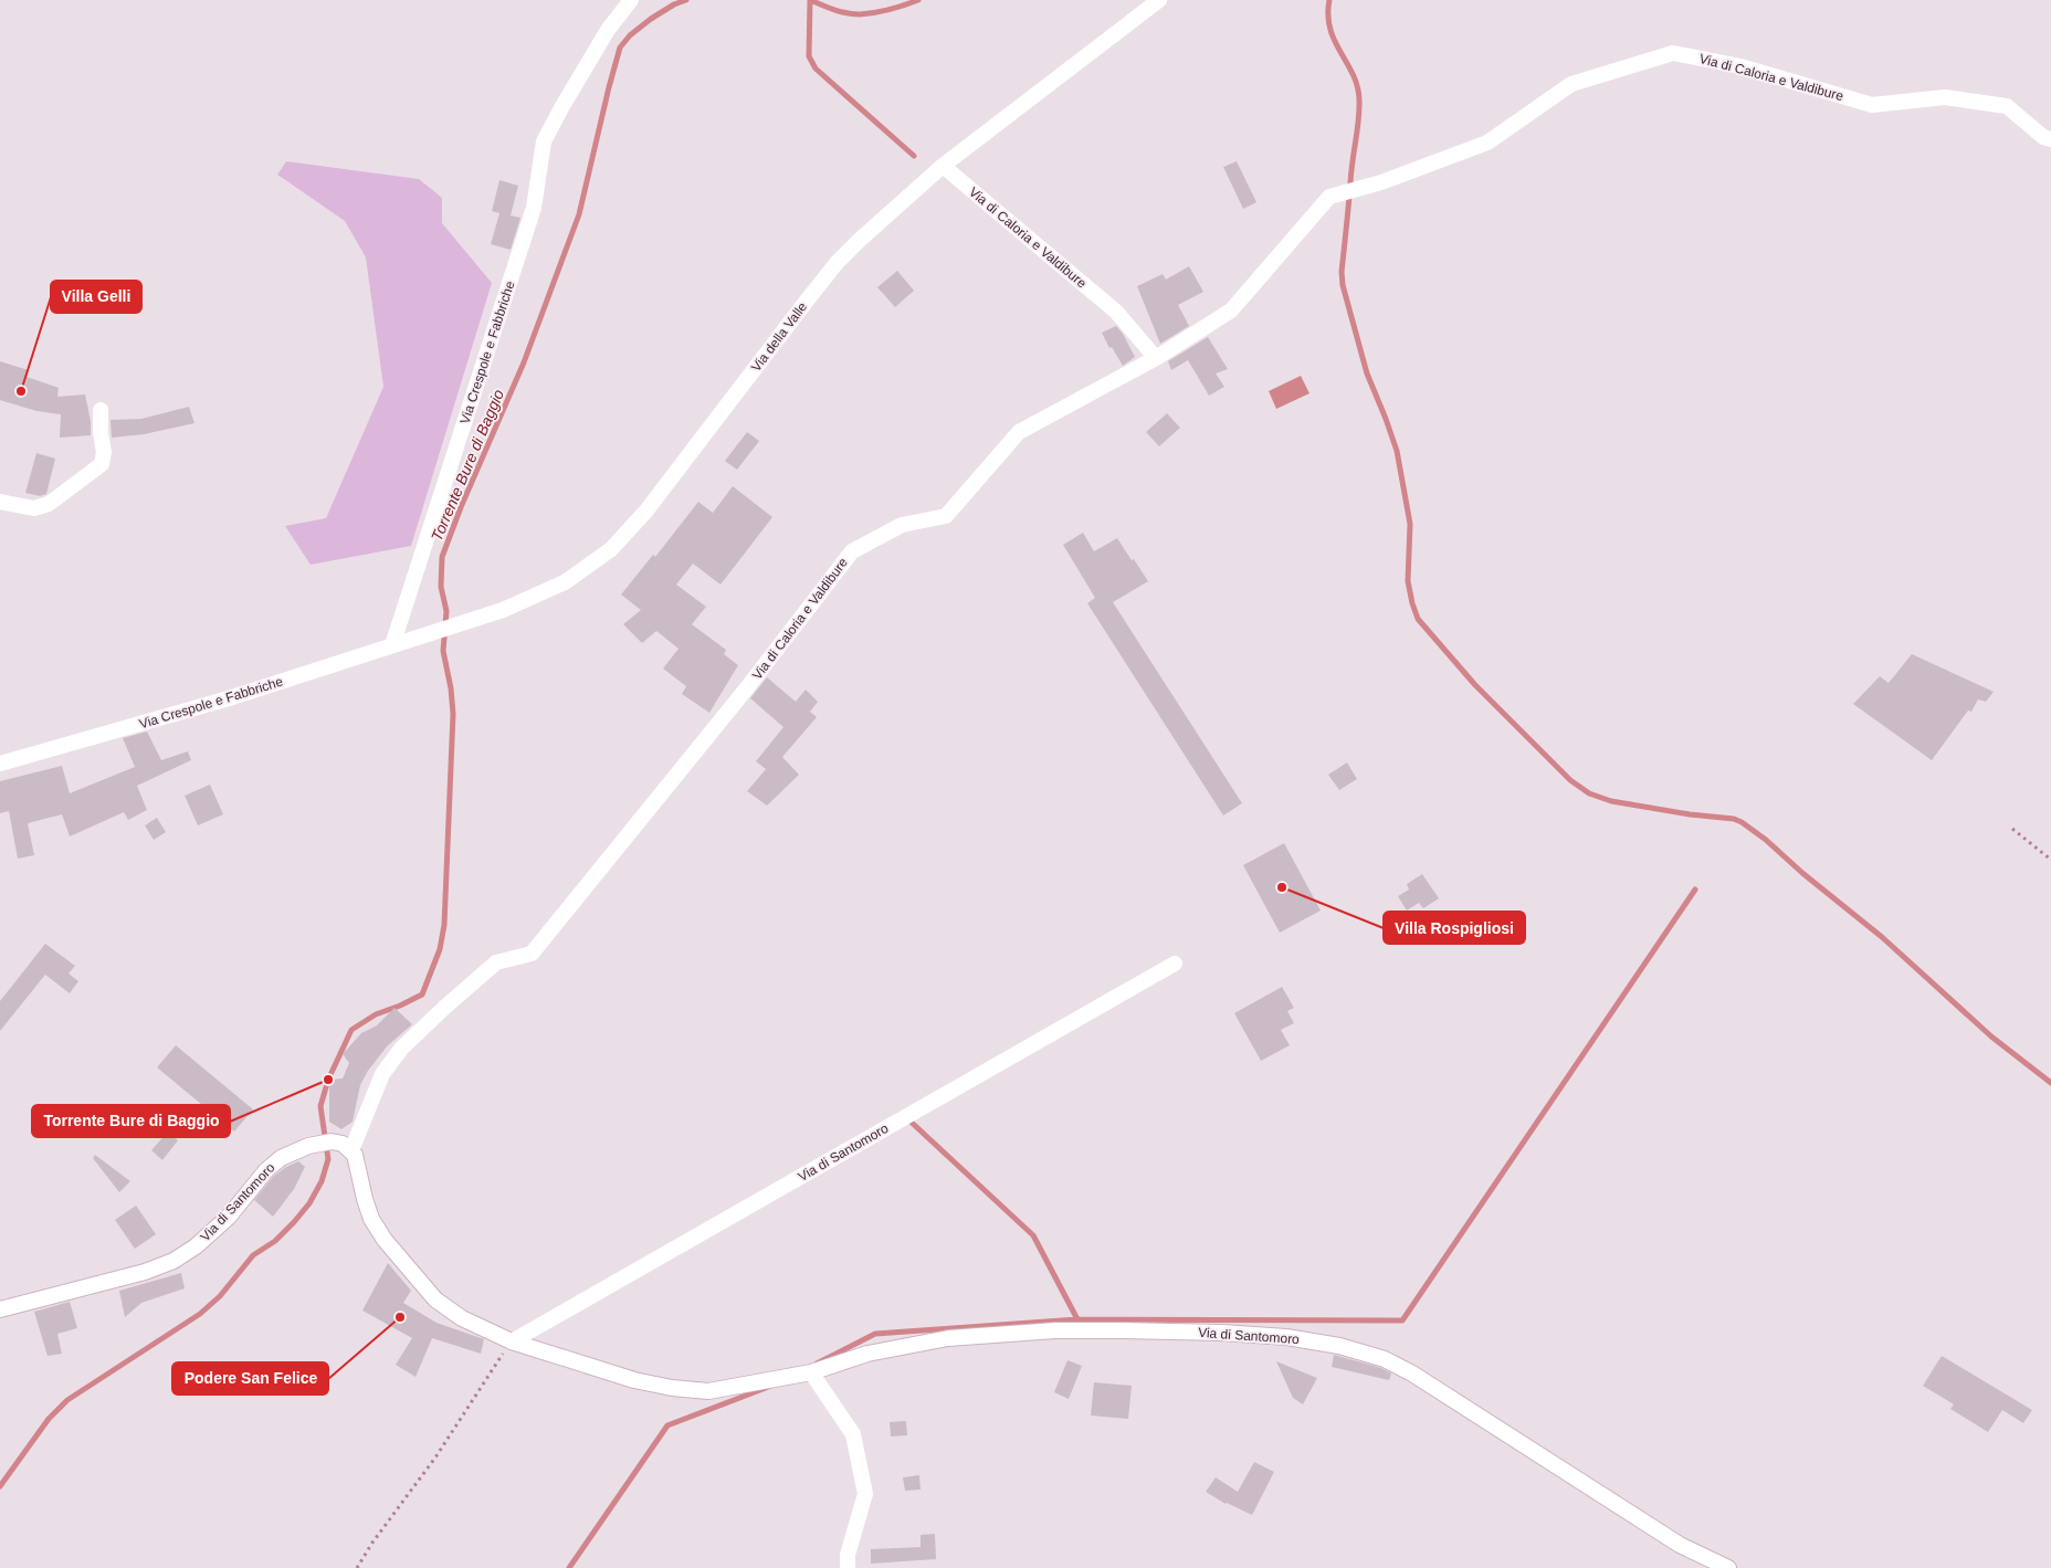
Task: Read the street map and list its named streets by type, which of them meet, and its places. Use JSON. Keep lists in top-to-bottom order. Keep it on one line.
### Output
{"streets":{"street":["Via di Caloria e Valdibure","Via della Valle","Via Crespole e Fabbriche","Via di Santomoro"]},"crossings":[["Via di Caloria e Valdibure","Via della Valle"],["Via di Caloria e Valdibure","Via di Santomoro"],["Via della Valle","Via Crespole e Fabbriche"]],"water":["Torrente Bure di Baggio"],"places":["Villa Gelli","Villa Rospigliosi","Torrente Bure di Baggio","Podere San Felice"]}
